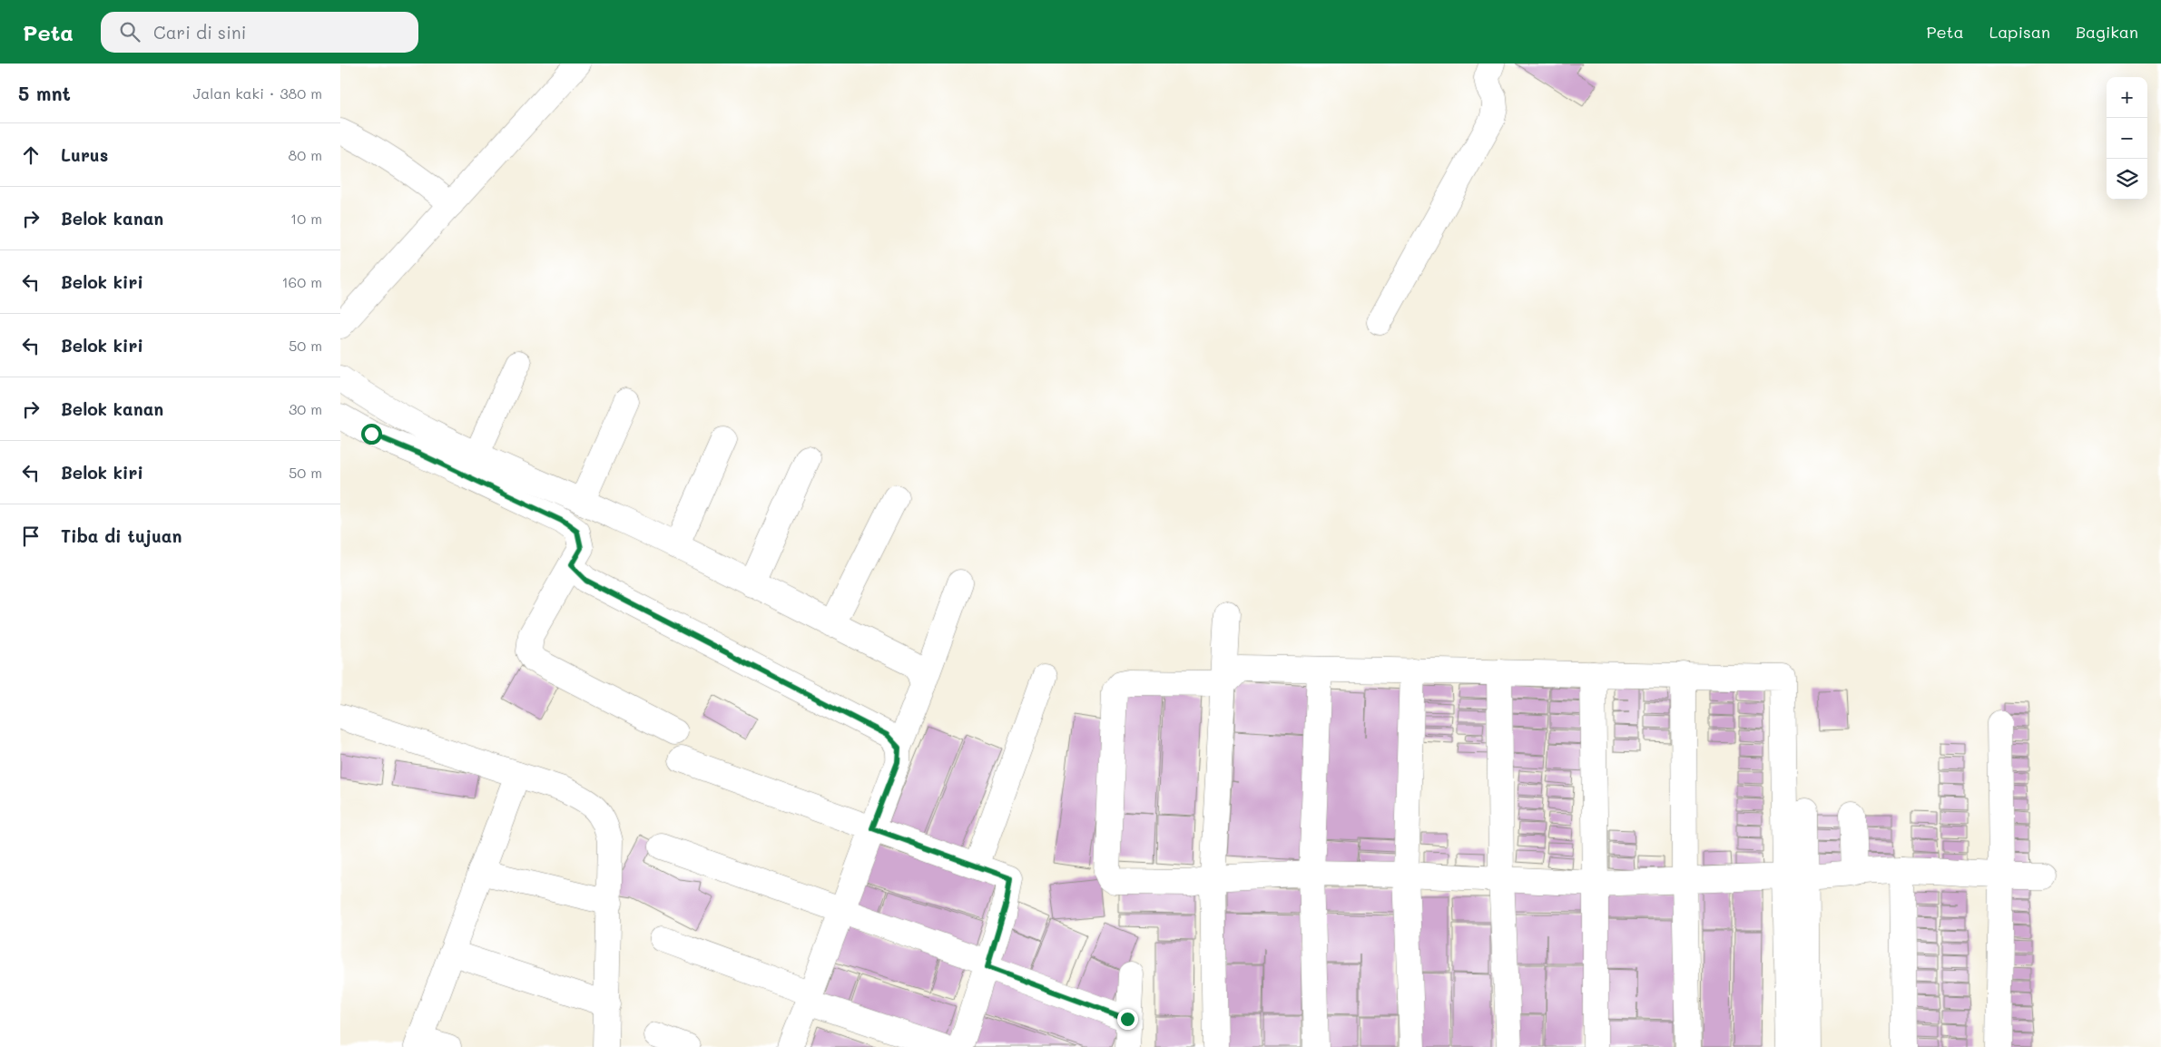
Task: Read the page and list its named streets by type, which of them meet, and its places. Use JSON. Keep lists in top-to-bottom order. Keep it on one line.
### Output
{"page":{"header":"Peta","search":"Cari di sini","nav":["Peta","Lapisan","Bagikan"],"heading":["5 mnt","Jalan kaki · 380 m"],"map_buttons":["+","−"],"list":[["Lurus","80 m"],["Belok kanan","10 m"],["Belok kiri","160 m"],["Belok kiri","50 m"],["Belok kanan","30 m"],["Belok kiri","50 m"],"Tiba di tujuan"]}}
